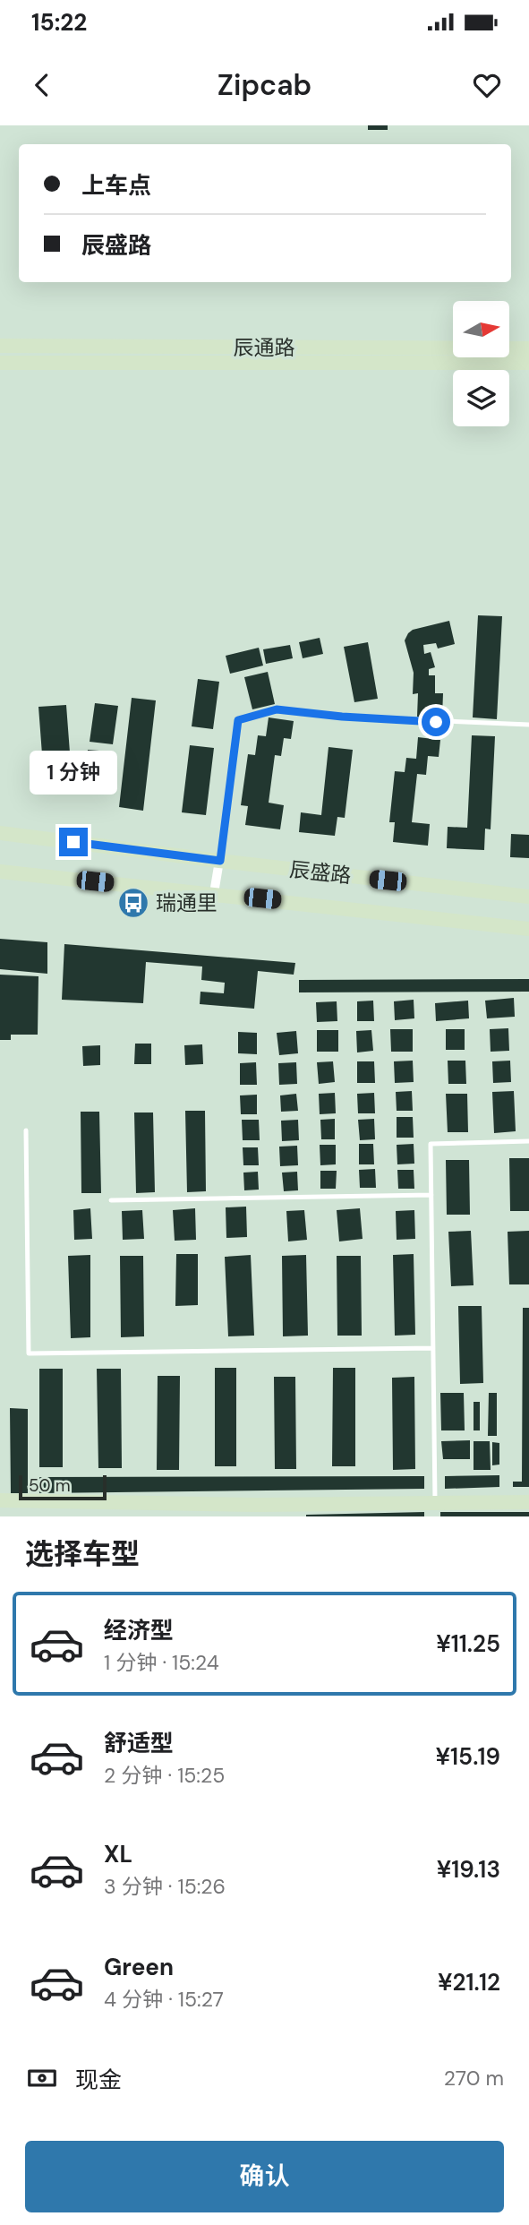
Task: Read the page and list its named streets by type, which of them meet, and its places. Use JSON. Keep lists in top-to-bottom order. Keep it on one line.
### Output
{"streets":{"street":["辰通路","辰盛路"]},"places":{"bus stop":["瑞通里"]},"scale_bar":"50 m","north":"right","page":{"status":"15:22","header":"Zipcab","banner":["上车点","辰盛路"],"bubble":"1 分钟","scale":"50 m","heading":"选择车型","list":[{"name":"经济型","note":"1 分钟 · 15:24","value":"¥11.25"},{"name":"舒适型","note":"2 分钟 · 15:25","value":"¥15.19"},{"name":"XL","note":"3 分钟 · 15:26","value":"¥19.13"},{"name":"Green","note":"4 分钟 · 15:27","value":"¥21.12"}],"pay":["现金","270 m"],"buttons":"确认"}}
